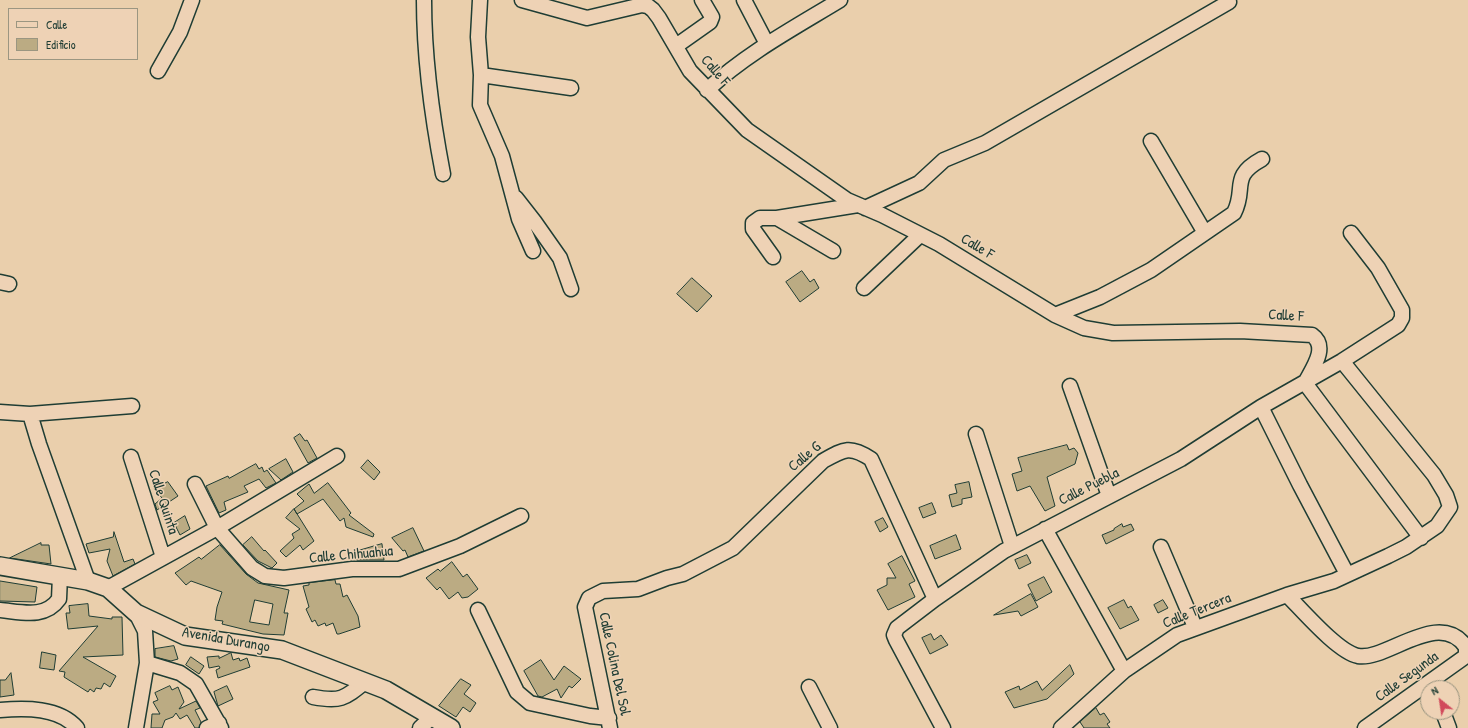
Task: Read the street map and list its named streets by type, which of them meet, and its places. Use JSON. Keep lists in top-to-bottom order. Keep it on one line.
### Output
{"streets":{"main road":["Avenida Durango"],"street":["Calle F","Calle G","Calle Puebla","Calle Quinta","Calle Chihuahua","Calle Tercera","Calle Colina Del Sol","Calle Segunda"]},"crossings":[["Calle F","Calle Puebla"],["Calle G","Calle Puebla"],["Calle G","Calle Colina Del Sol"],["Calle Puebla","Calle Tercera"],["Calle Tercera","Calle Segunda"]],"legend":["Calle","Edificio"],"north":"top left"}
